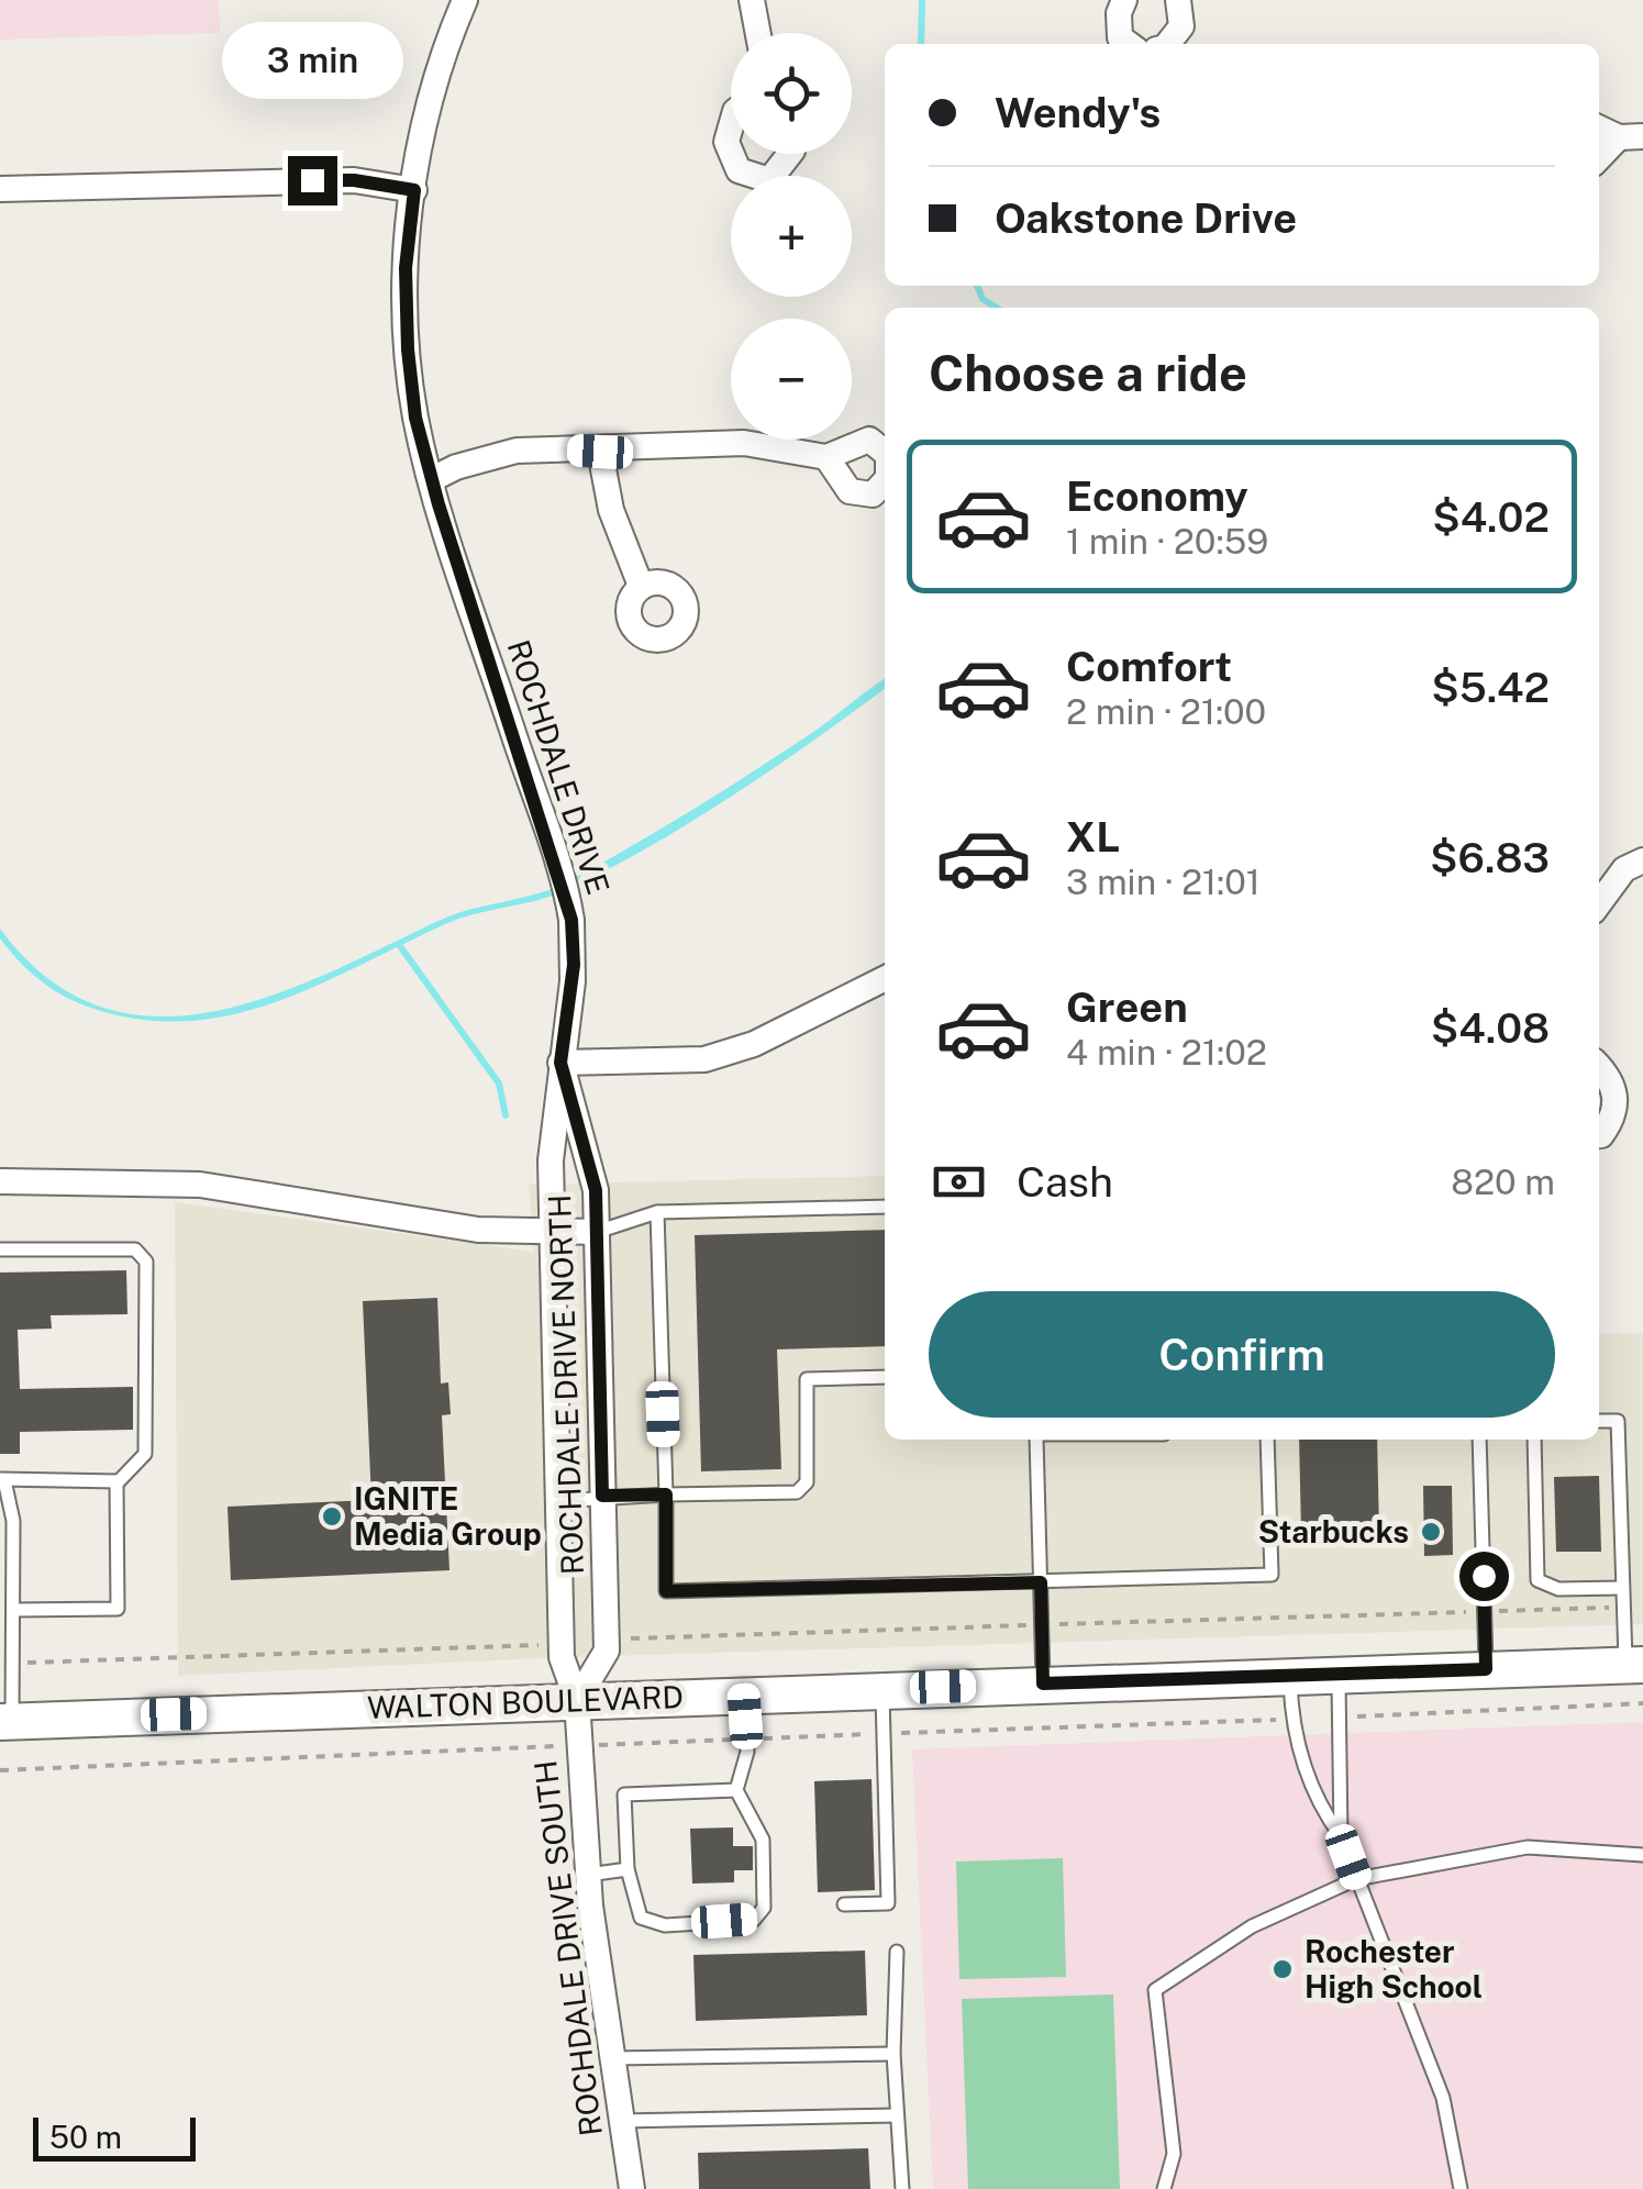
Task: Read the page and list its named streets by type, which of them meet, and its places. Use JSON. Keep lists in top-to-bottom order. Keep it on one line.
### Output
{"streets":{"main road":["WALTON BOULEVARD"],"street":["ROCHDALE DRIVE","ROCHDALE DRIVE NORTH","ROCHDALE DRIVE SOUTH"]},"crossings":[["ROCHDALE DRIVE","ROCHDALE DRIVE NORTH"],["ROCHDALE DRIVE","WALTON BOULEVARD"],["ROCHDALE DRIVE","ROCHDALE DRIVE SOUTH"],["ROCHDALE DRIVE NORTH","WALTON BOULEVARD"],["ROCHDALE DRIVE NORTH","ROCHDALE DRIVE SOUTH"],["WALTON BOULEVARD","ROCHDALE DRIVE SOUTH"]],"places":["IGNITE Media Group","Starbucks","Rochester High School"],"scale_bar":"50 m","page":{"bubble":"3 min","map_buttons":["+","−"],"banner":["Wendy's","Oakstone Drive"],"heading":"Choose a ride","list":[{"name":"Economy","note":"1 min · 20:59","value":"$4.02"},{"name":"Comfort","note":"2 min · 21:00","value":"$5.42"},{"name":"XL","note":"3 min · 21:01","value":"$6.83"},{"name":"Green","note":"4 min · 21:02","value":"$4.08"}],"pay":["Cash","820 m"],"buttons":"Confirm","scale":"50 m"}}
